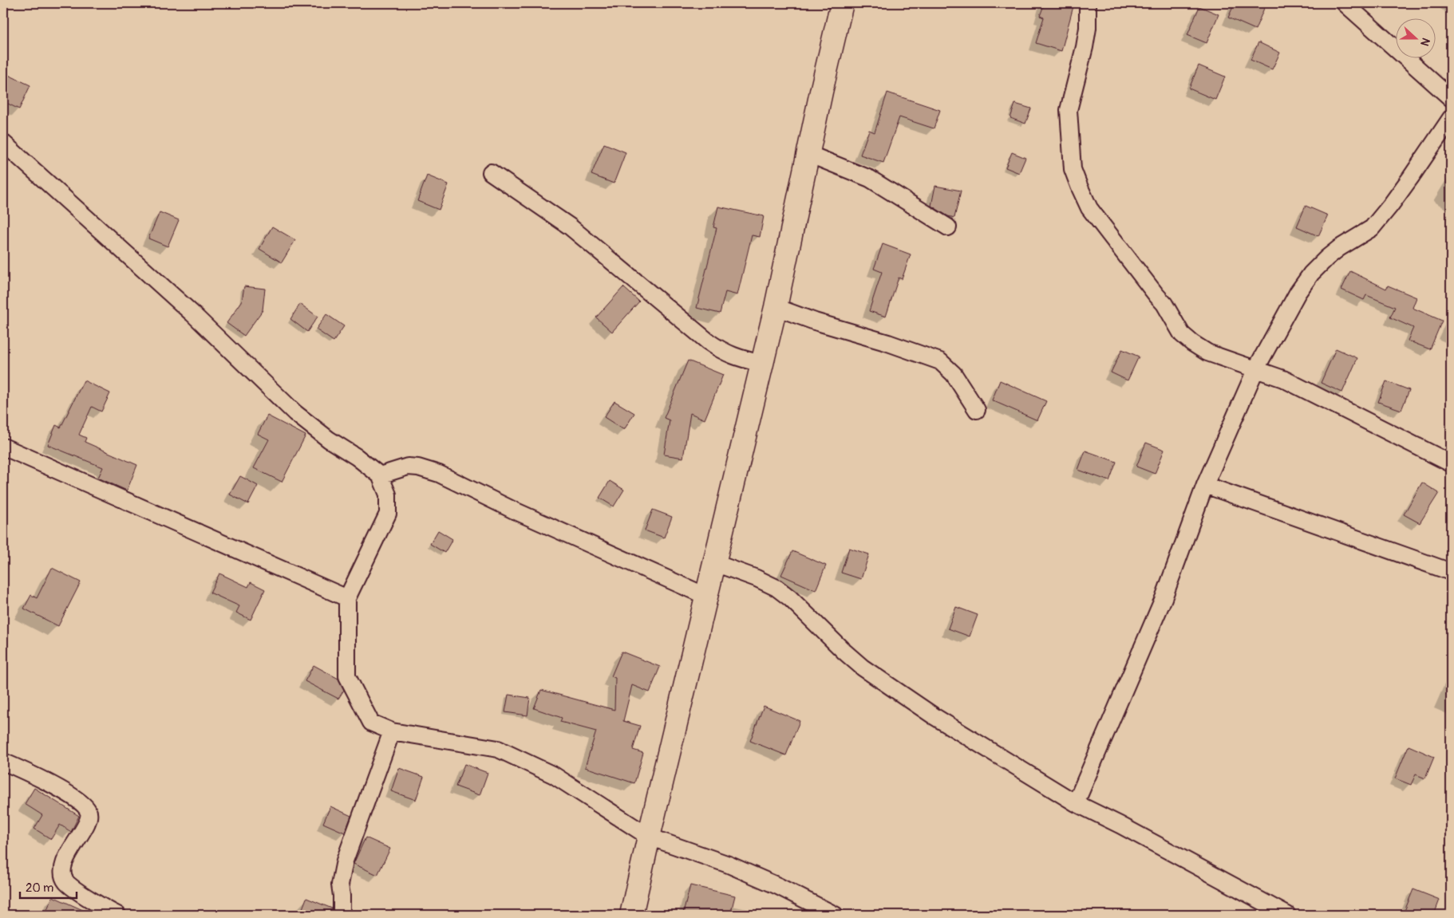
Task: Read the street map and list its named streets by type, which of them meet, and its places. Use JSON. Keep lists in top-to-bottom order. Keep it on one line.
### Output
{"scale_bar":"20 m","north":"right"}
